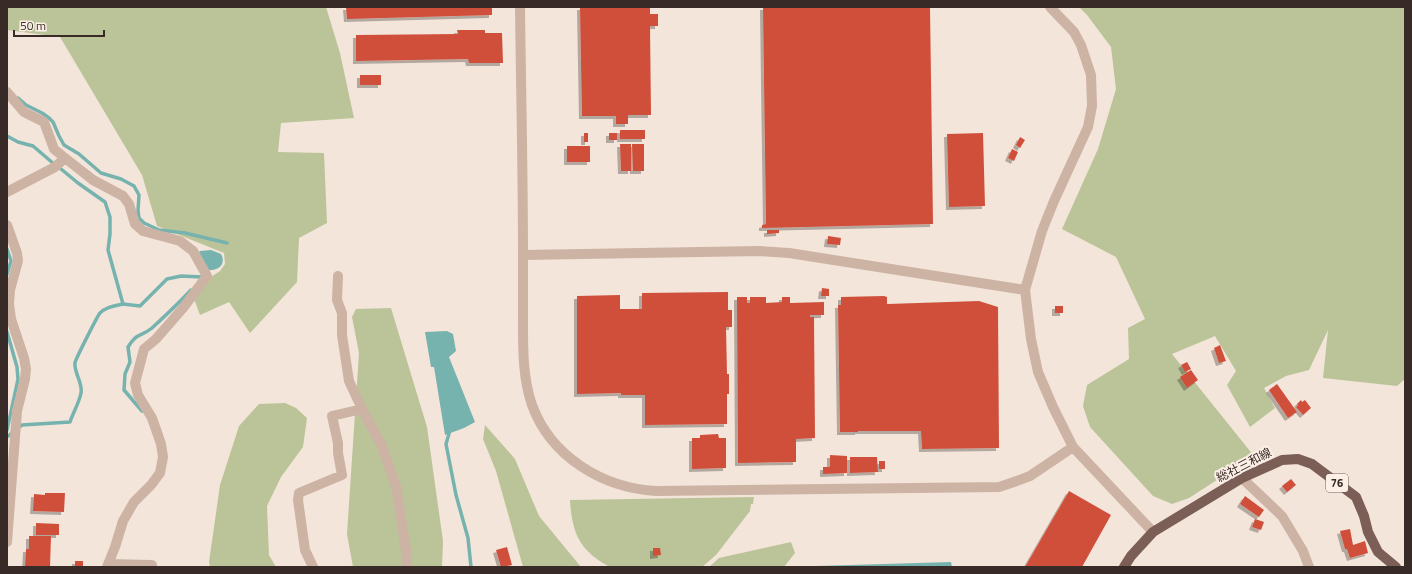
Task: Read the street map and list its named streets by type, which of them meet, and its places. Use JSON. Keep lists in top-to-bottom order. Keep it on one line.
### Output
{"streets":{"main road":["総社三和線","76"]},"scale_bar":"50 m"}
